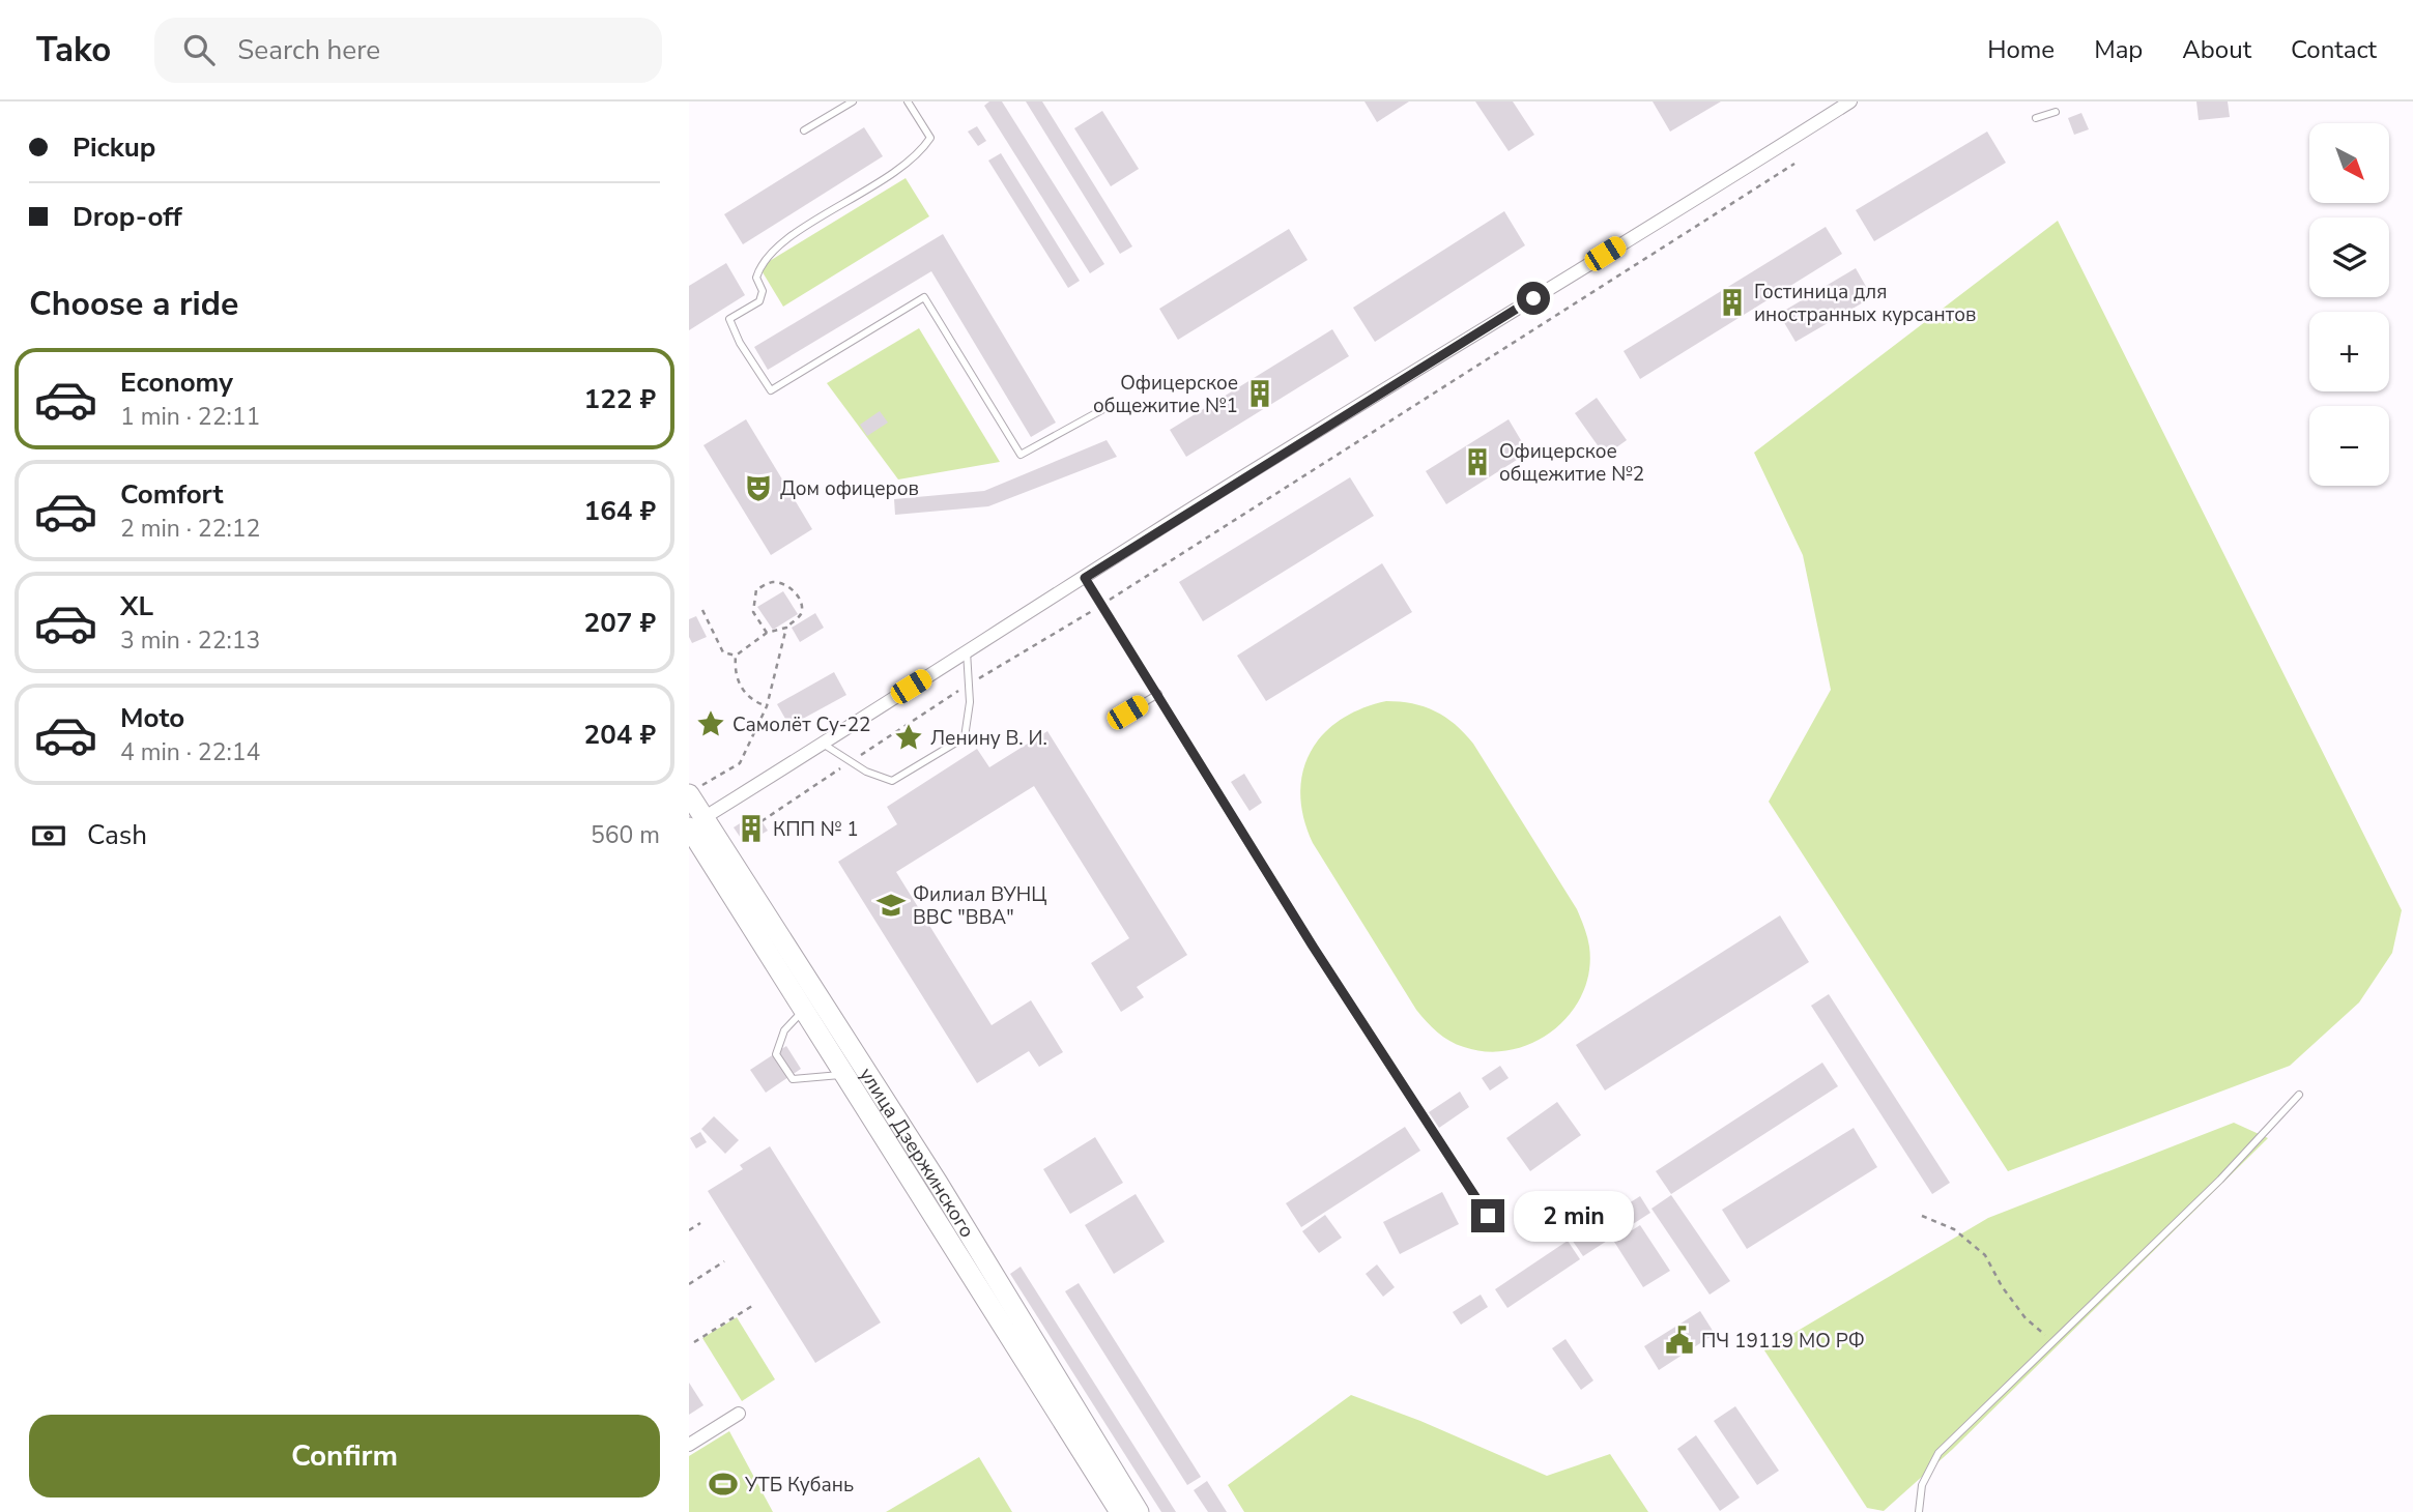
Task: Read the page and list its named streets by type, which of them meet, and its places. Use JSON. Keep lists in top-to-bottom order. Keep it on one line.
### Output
{"streets":{"main road":["улица Дзержинского"]},"places":{"building":["Гостиница для иностранных курсантов","Офицерское общежитие №1","Офицерское общежитие №2","КПП № 1"],"theatre":["Дом офицеров"],"place":["Самолёт Су-22","Ленину В. И."],"school or university":["Филиал ВУНЦ ВВС \"ВВА\""],"public building":["ПЧ 19119 МО РФ"],"sports":["УТБ Кубань"]},"north":"bottom right","page":{"header":"Tako","search":"Search here","nav":["Home","Map","About","Contact"],"banner":["Pickup","Drop-off"],"map_buttons":["+","−"],"heading":"Choose a ride","list":[{"name":"Economy","note":"1 min · 22:11","value":"122 ₽"},{"name":"Comfort","note":"2 min · 22:12","value":"164 ₽"},{"name":"XL","note":"3 min · 22:13","value":"207 ₽"},{"name":"Moto","note":"4 min · 22:14","value":"204 ₽"}],"pay":["Cash","560 m"],"bubble":"2 min","buttons":"Confirm"}}
